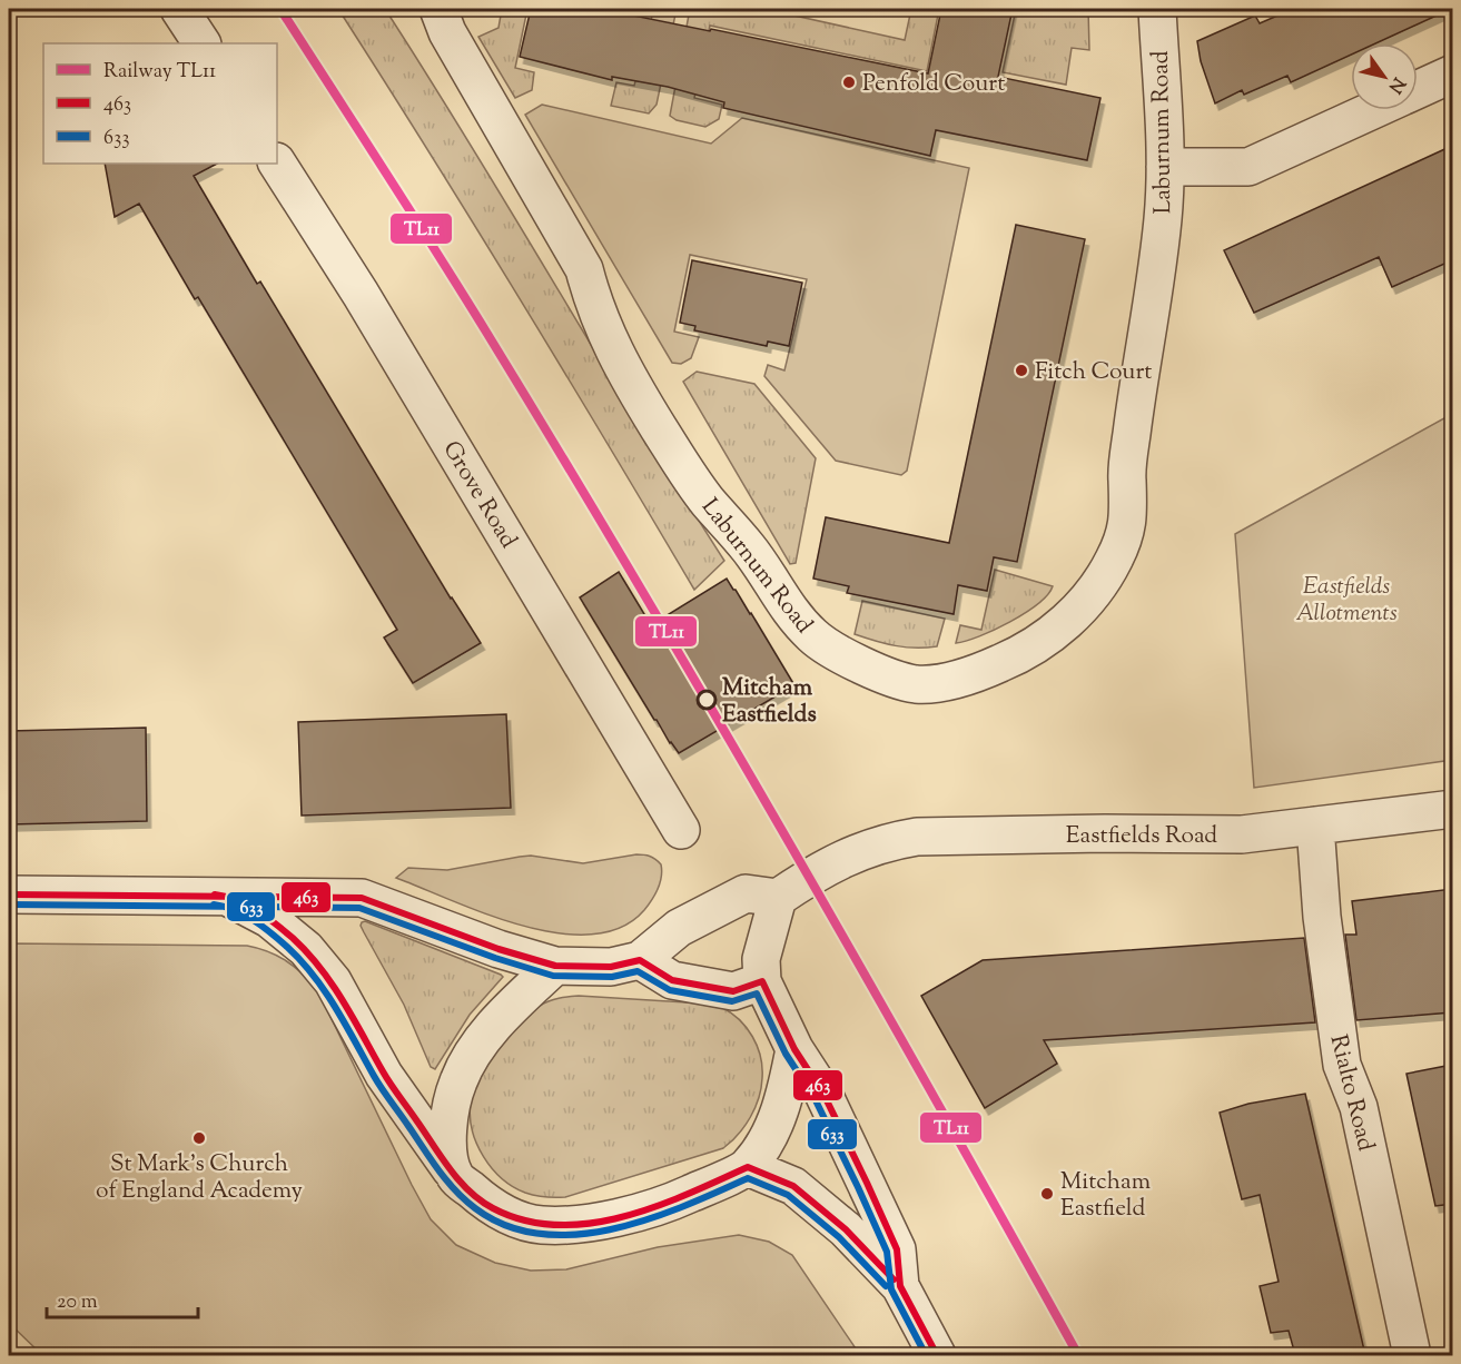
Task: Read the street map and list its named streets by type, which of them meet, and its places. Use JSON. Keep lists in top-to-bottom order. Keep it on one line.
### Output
{"streets":{"street":["Laburnum Road","Grove Road","Eastfields Road","Rialto Road"]},"crossings":[["Eastfields Road","Rialto Road"]],"parks":["Eastfields Allotments"],"places":["Penfold Court","Fitch Court","Mitcham Eastfields","St Mark's Church of England Academy","Mitcham Eastfield"],"lines":["rail line TL11","transit line 463","transit line 633"],"legend":["Railway TL11","463","633"],"scale_bar":"20 m","north":"bottom right"}
